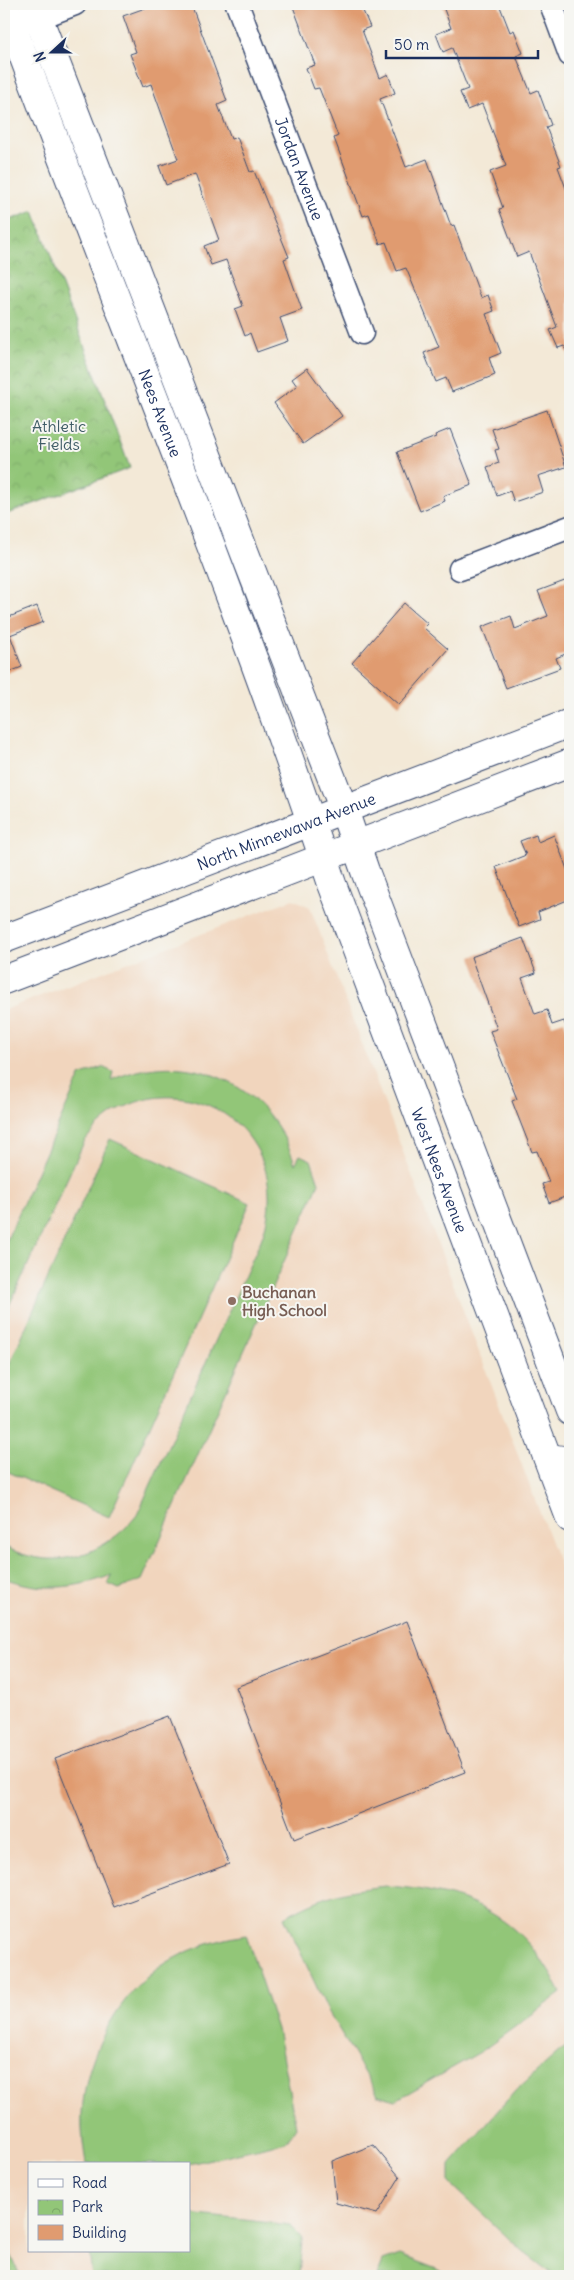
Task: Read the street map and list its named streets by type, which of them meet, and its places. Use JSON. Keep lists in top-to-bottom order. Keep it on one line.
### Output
{"streets":{"main road":["Nees Avenue","North Minnewawa Avenue","West Nees Avenue"],"street":["Jordan Avenue"]},"crossings":[["Nees Avenue","North Minnewawa Avenue"],["Nees Avenue","West Nees Avenue"],["North Minnewawa Avenue","West Nees Avenue"]],"parks":["Athletic Fields"],"places":["Buchanan High School"],"legend":["Road","Park","Building"],"scale_bar":"50 m","north":"left"}
